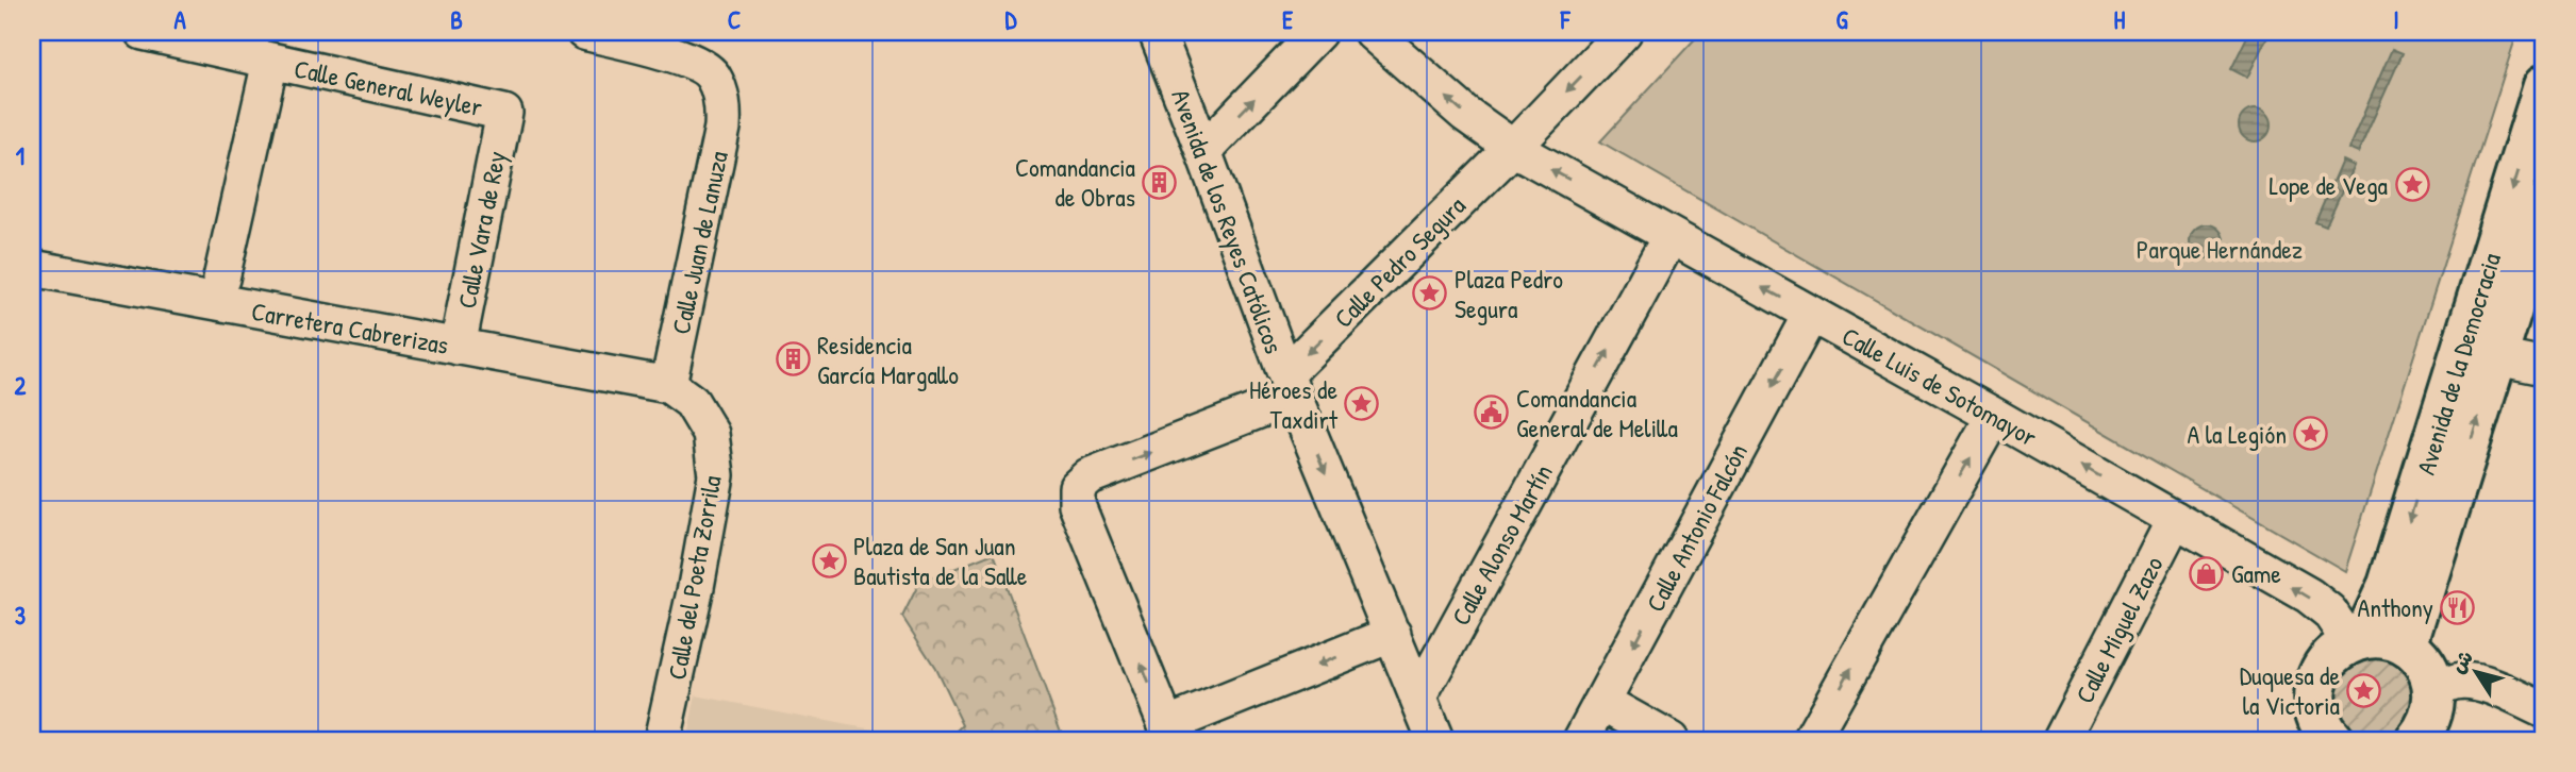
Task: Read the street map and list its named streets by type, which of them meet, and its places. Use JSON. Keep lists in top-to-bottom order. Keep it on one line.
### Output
{"streets":{"main road":["Avenida de la Democracia"],"street":["Calle General Weyler","Avenida de los Reyes Católicos","Calle Vara de Rey","Calle Juan de Lanuza","Calle Pedro Segura","Carretera Cabrerizas","Calle Luis de Sotomayor","Calle Antonio Falcón","Calle Alonso Martín","Calle del Poeta Zorrila","Calle Miguel Zazo"]},"crossings":[["Calle General Weyler","Calle Vara de Rey"],["Avenida de los Reyes Católicos","Calle Pedro Segura"],["Avenida de los Reyes Católicos","Calle Alonso Martín"],["Calle Vara de Rey","Carretera Cabrerizas"],["Calle Juan de Lanuza","Carretera Cabrerizas"],["Calle Juan de Lanuza","Calle del Poeta Zorrila"],["Calle Pedro Segura","Calle Luis de Sotomayor"],["Carretera Cabrerizas","Calle del Poeta Zorrila"],["Avenida de la Democracia","Calle Luis de Sotomayor"],["Calle Luis de Sotomayor","Calle Antonio Falcón"],["Calle Luis de Sotomayor","Calle Alonso Martín"],["Calle Luis de Sotomayor","Calle Miguel Zazo"]],"one_way":["Avenida de los Reyes Católicos","Calle Luis de Sotomayor","Calle Alonso Martín"],"parks":["Parque Hernández"],"places":{"building":["Comandancia de Obras","Residencia García Margallo"],"place":["Lope de Vega","Plaza Pedro Segura","Héroes de Taxdirt","A la Legión","Plaza de San Juan Bautista de la Salle","Duquesa de la Victoria"],"public building":["Comandancia General de Melilla"],"shop":["Game"],"restaurant":["Anthony"]},"north":"top left","grid":{"columns":["A","B","C","D","E","F","G","H","I"],"rows":["1","2","3"]}}
